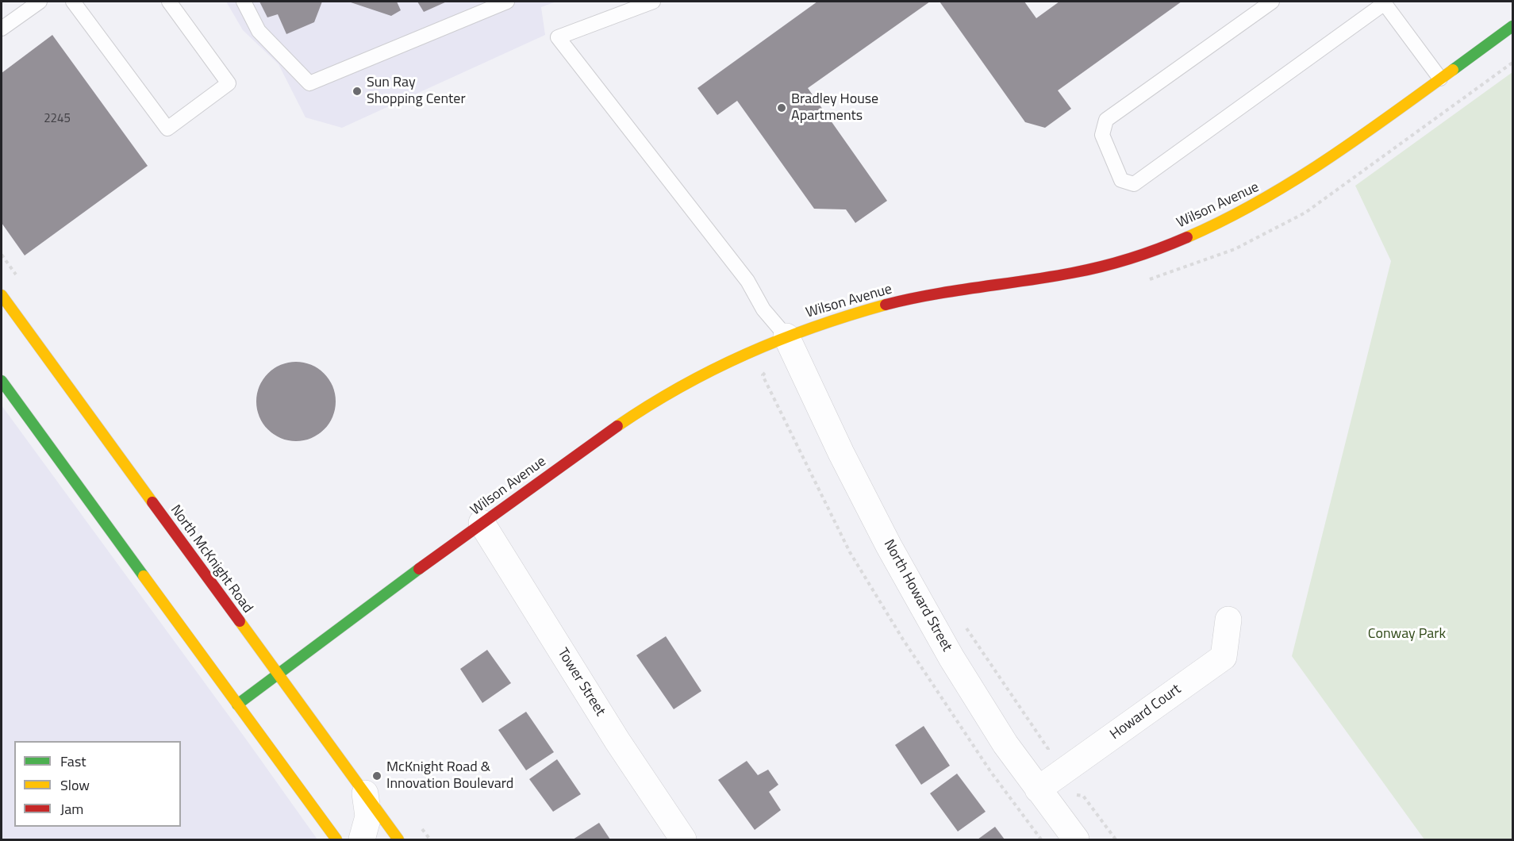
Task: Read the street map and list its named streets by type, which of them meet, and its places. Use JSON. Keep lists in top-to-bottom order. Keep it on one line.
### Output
{"streets":{"street":["Wilson Avenue","North McKnight Road","North Howard Street","Tower Street","Howard Court"]},"crossings":[["Wilson Avenue","North McKnight Road"],["Wilson Avenue","North Howard Street"],["Wilson Avenue","Tower Street"],["North Howard Street","Howard Court"]],"parks":["Conway Park"],"places":["Sun Ray Shopping Center","Bradley House Apartments","McKnight Road & Innovation Boulevard"],"house_numbers":["2245"],"legend":["Fast","Slow","Jam"]}
